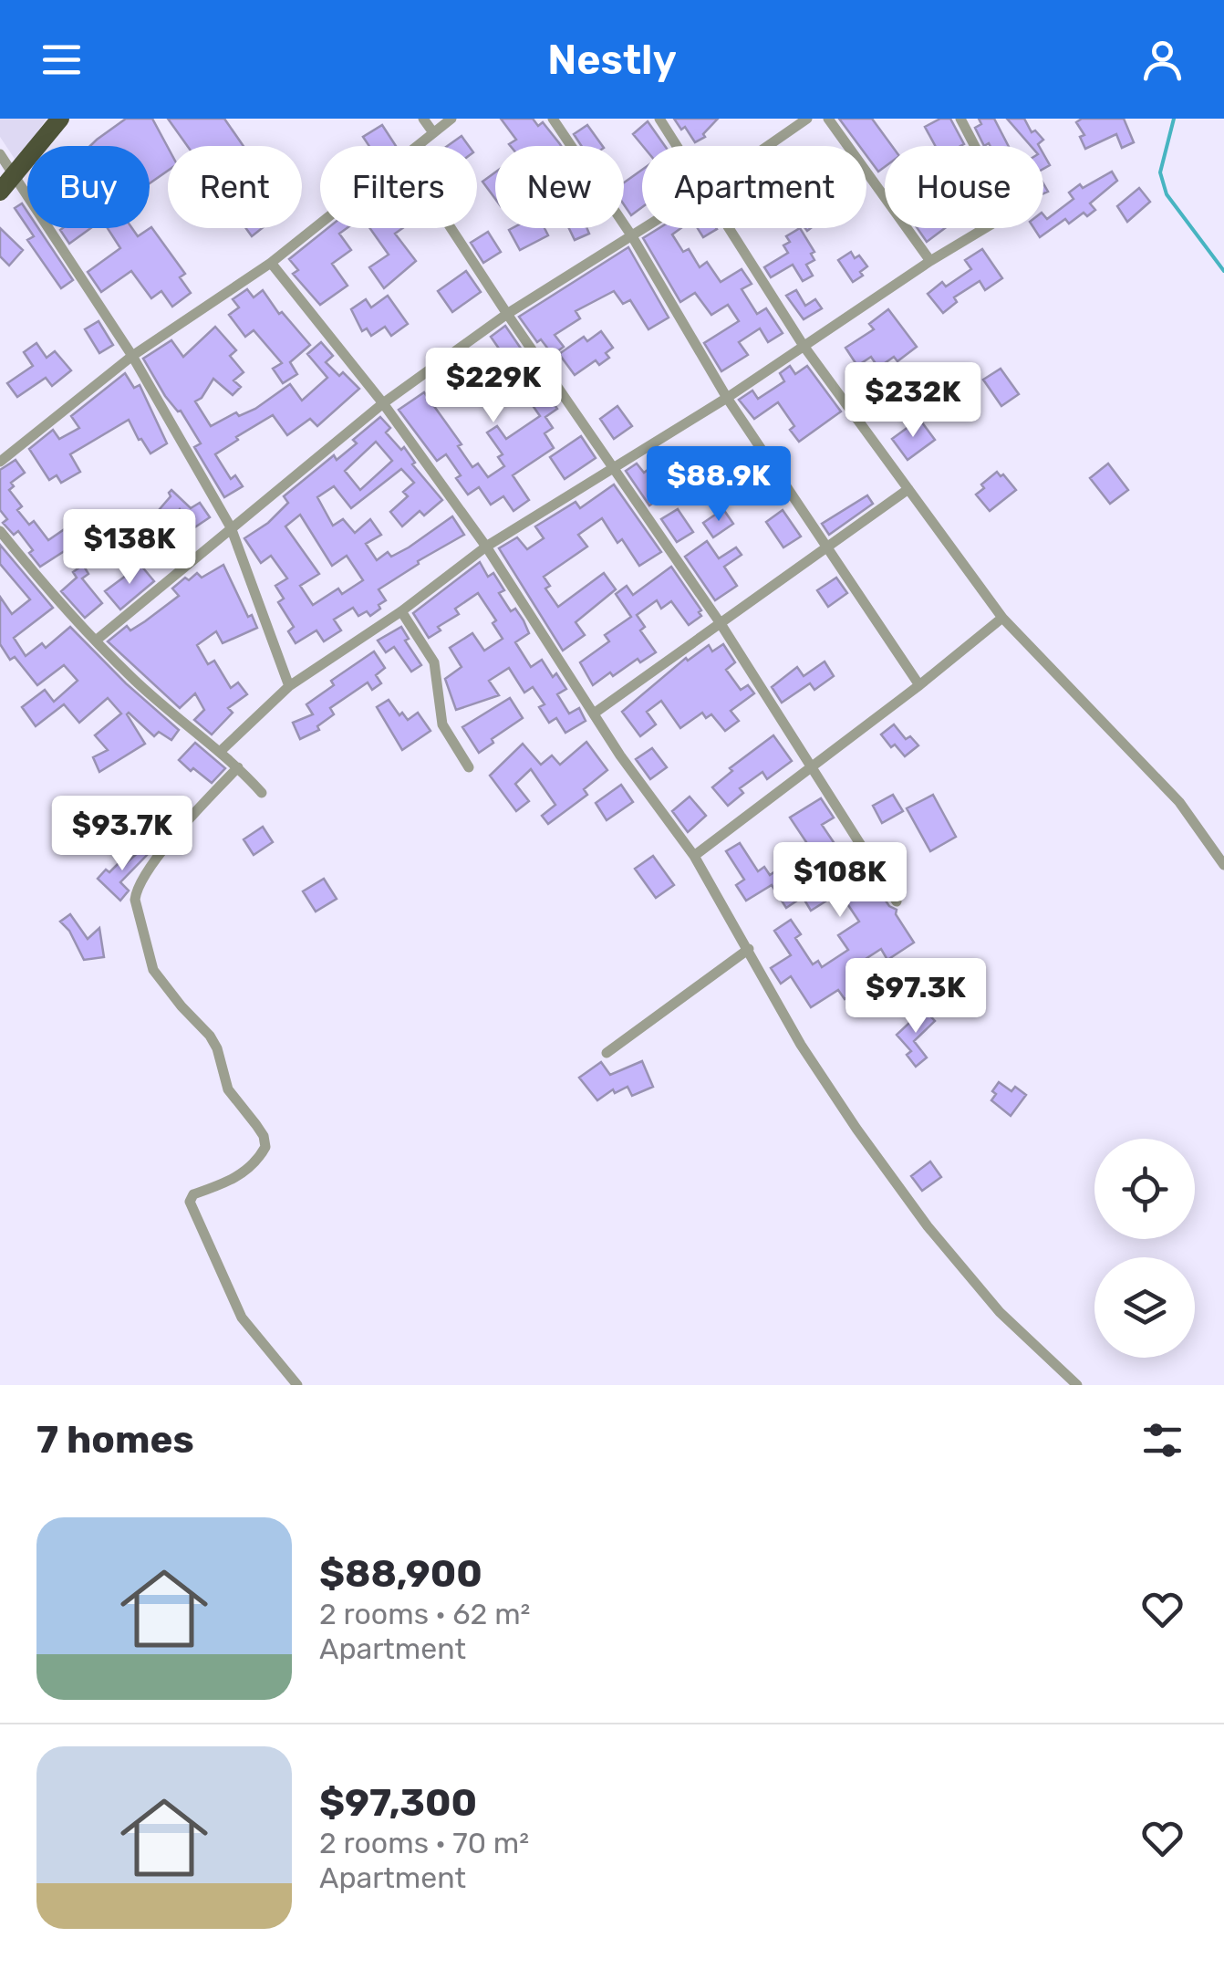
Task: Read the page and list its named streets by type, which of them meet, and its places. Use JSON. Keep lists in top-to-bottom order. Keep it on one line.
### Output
{"page":{"header":"Nestly","chip":["Buy","Rent","Filters","New","Apartment","House"],"price":["$229K","$232K","$88.9K","$138K","$93.7K","$108K","$97.3K"],"heading":"7 homes","list":[{"name":"$88,900","note":"2 rooms · 62 m² · Apartment"},{"name":"$97,300","note":"2 rooms · 70 m² · Apartment"}]}}
